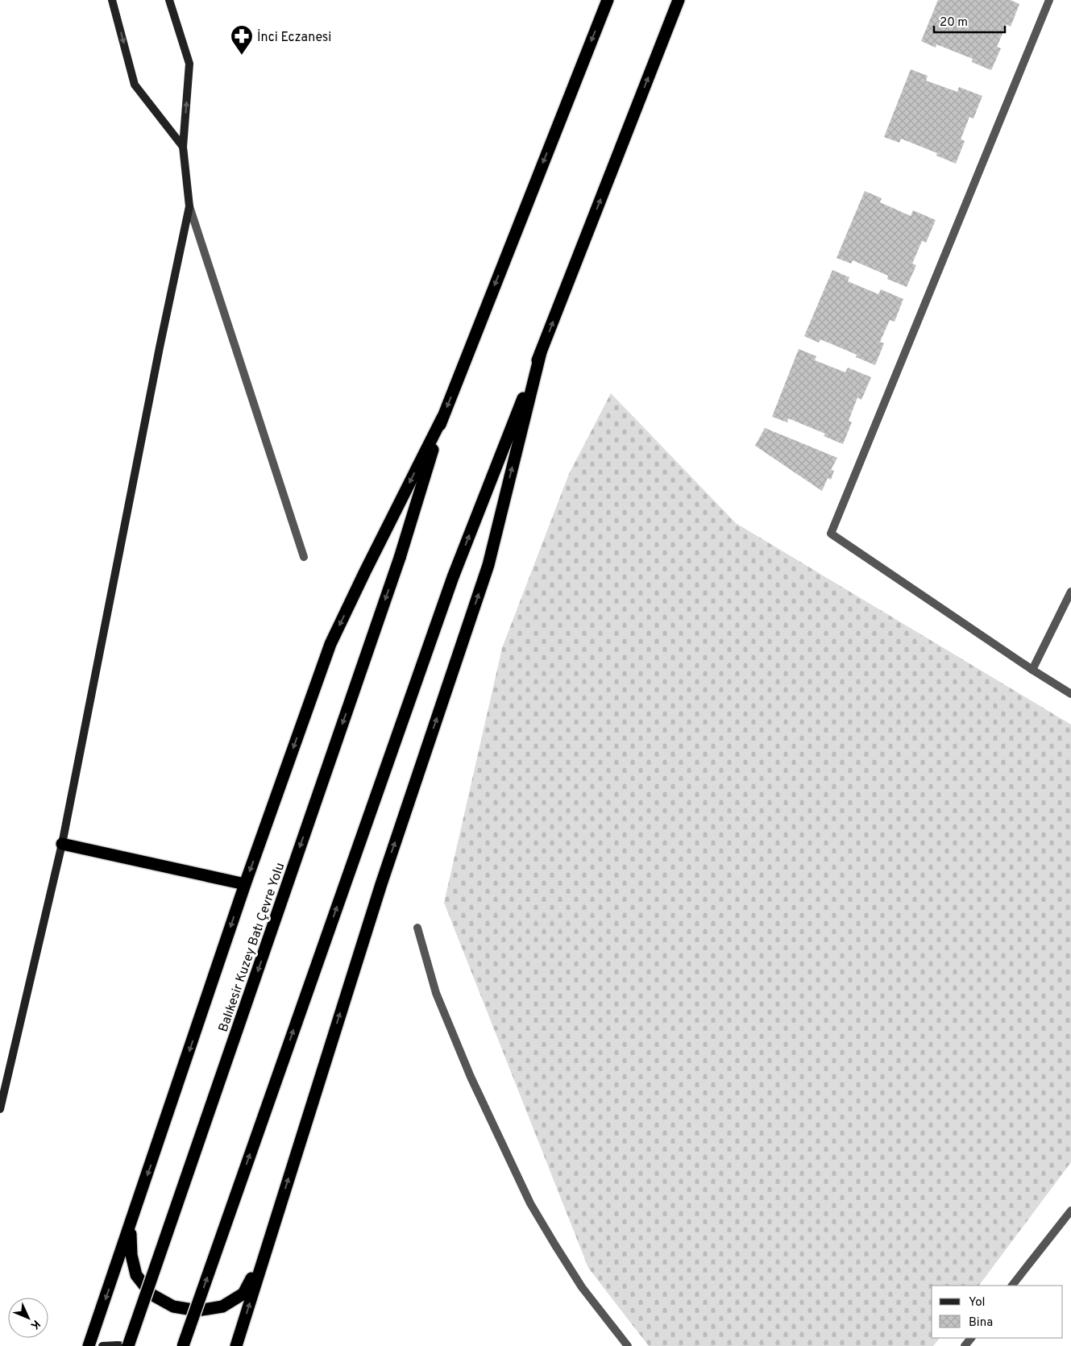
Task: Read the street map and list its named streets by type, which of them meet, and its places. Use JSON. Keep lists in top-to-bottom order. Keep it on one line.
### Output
{"streets":{"highway":["Balıkesir Kuzey Batı Çevre Yolu"]},"places":{"pharmacy":["İnci Eczanesi"]},"legend":["Yol","Bina"],"scale_bar":"20 m","north":"bottom right"}
